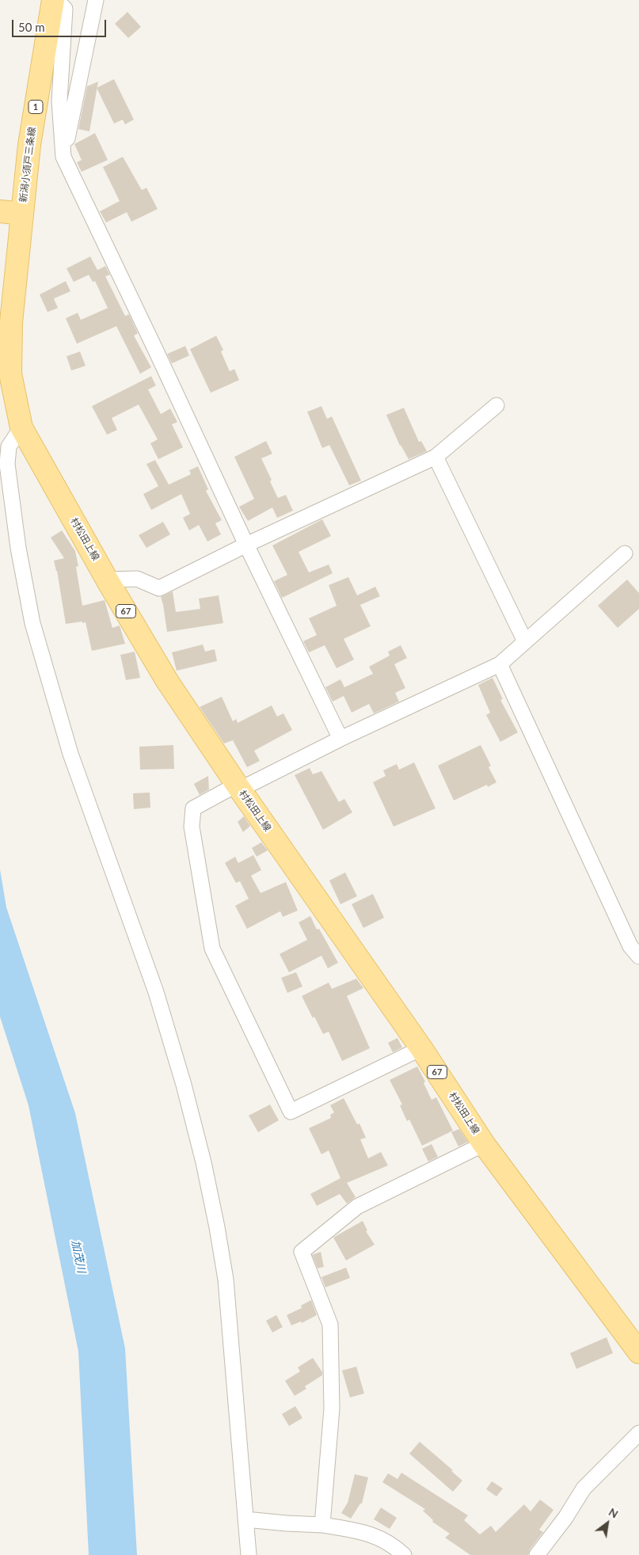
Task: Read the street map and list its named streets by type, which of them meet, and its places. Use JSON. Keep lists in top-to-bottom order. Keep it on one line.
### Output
{"streets":{"main road":["1","新潟小須戸三条線","村松田上線","67"]},"crossings":[["新潟小須戸三条線","村松田上線"]],"water":["加茂川"],"scale_bar":"50 m","north":"top right"}
